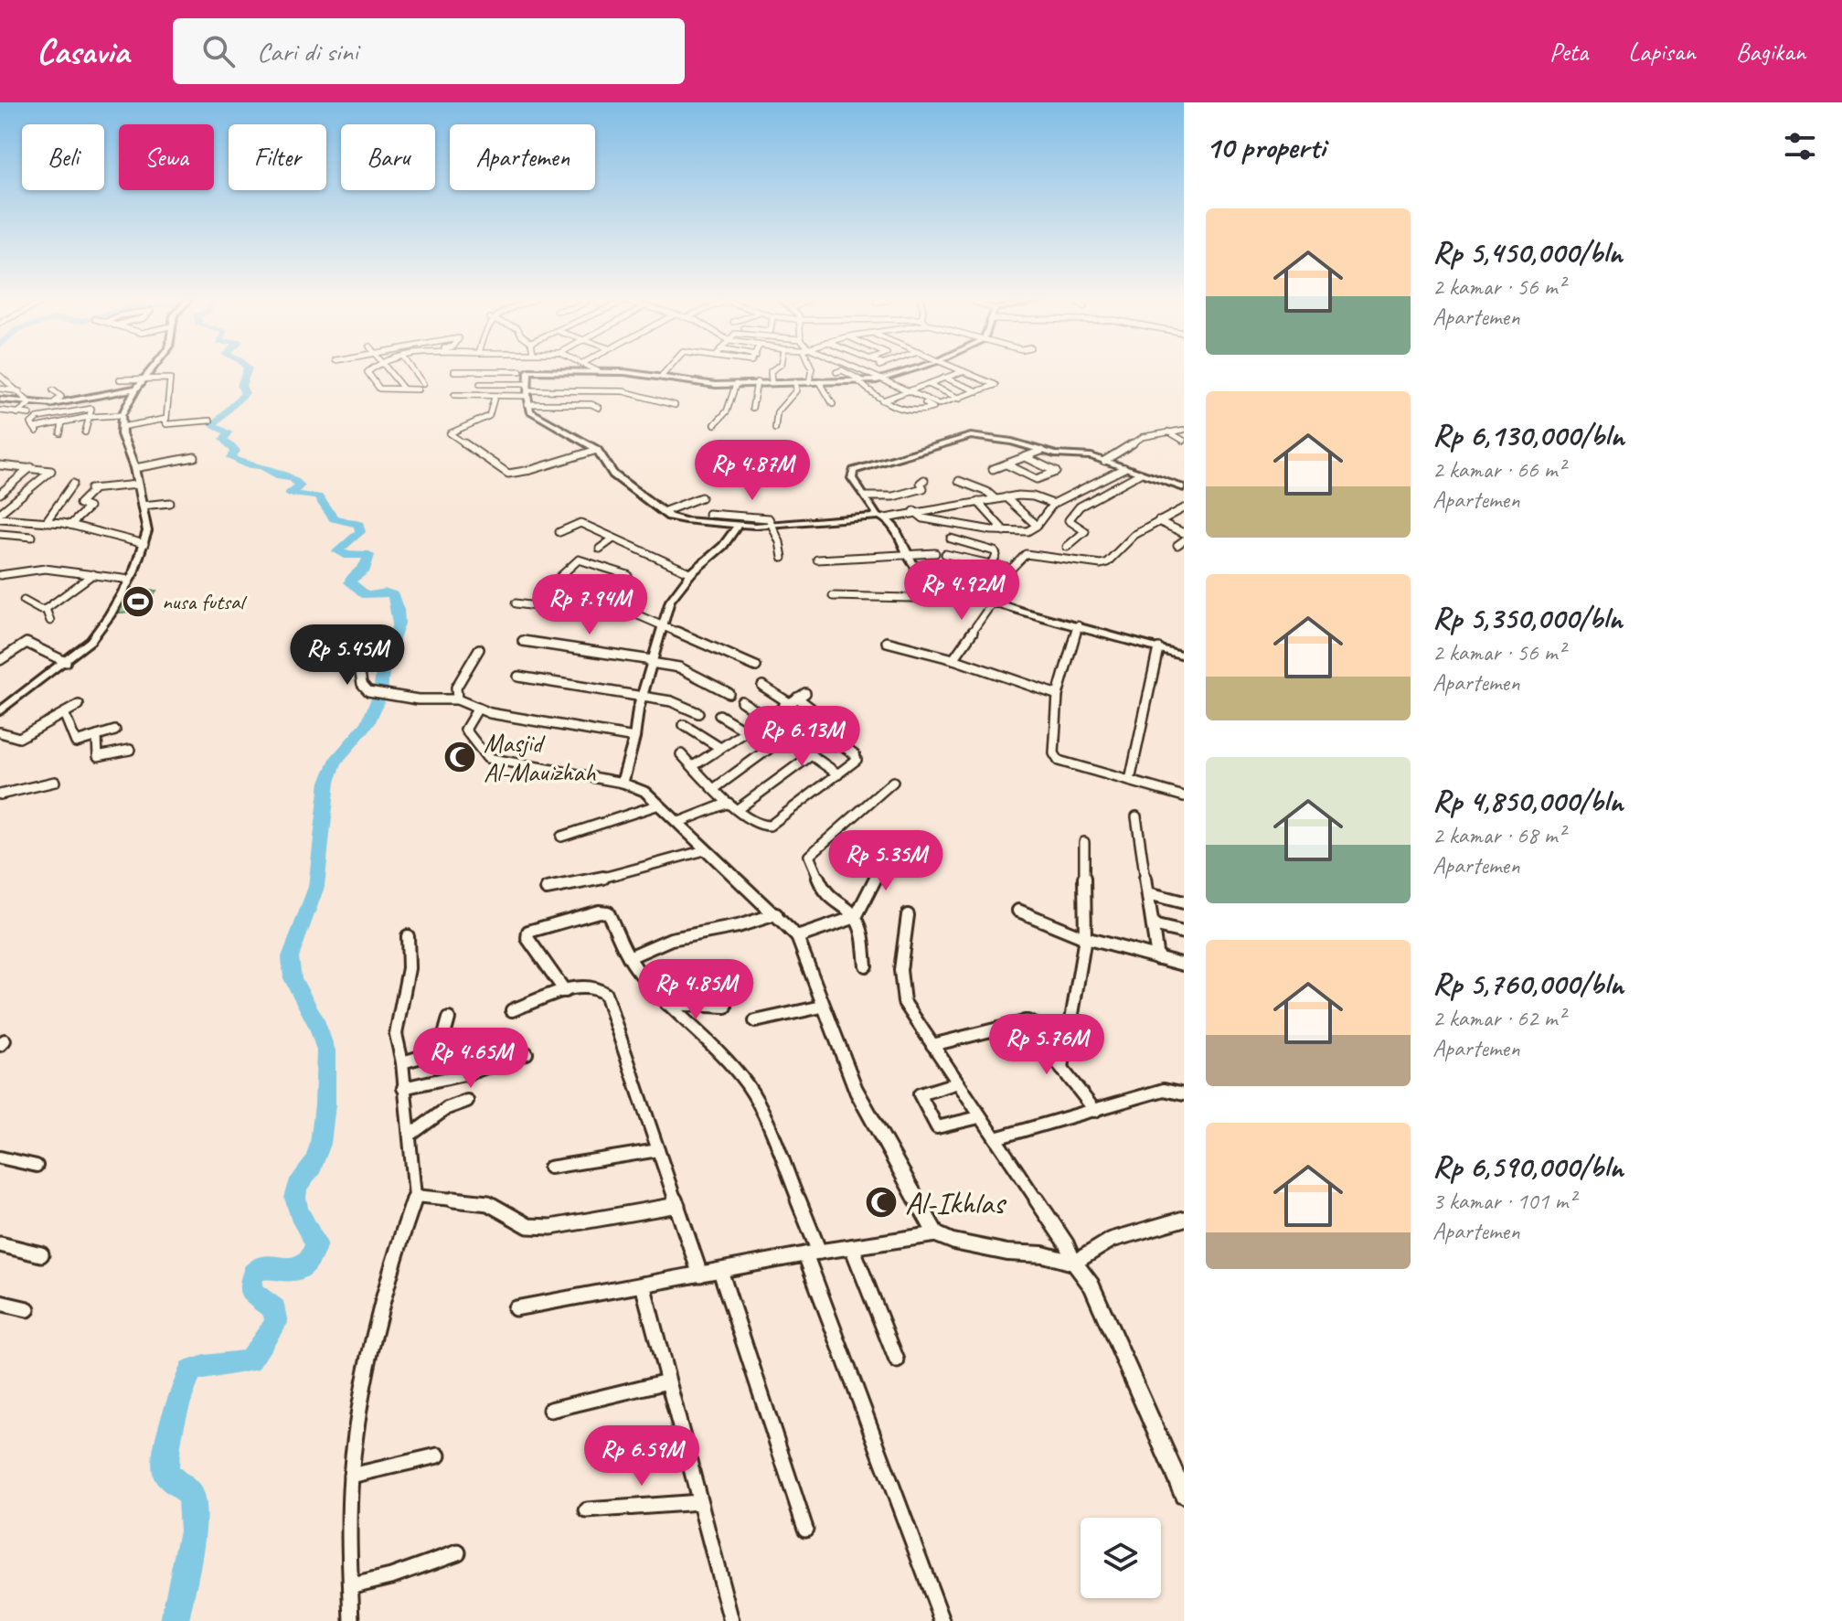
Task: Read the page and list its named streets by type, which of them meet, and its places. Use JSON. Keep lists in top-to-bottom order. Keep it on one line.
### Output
{"places":{"sports":["nusa futsal"],"mosque":["Masjid Al-Mauizhah","Al-Ikhlas"]},"page":{"header":"Casavia","search":"Cari di sini","nav":["Peta","Lapisan","Bagikan"],"heading":"10 properti","chip":["Beli","Sewa","Filter","Baru","Apartemen"],"list":[{"name":"Rp 5,450,000/bln","note":"2 kamar · 56 m² · Apartemen"},{"name":"Rp 6,130,000/bln","note":"2 kamar · 66 m² · Apartemen"},{"name":"Rp 5,350,000/bln","note":"2 kamar · 56 m² · Apartemen"},{"name":"Rp 4,850,000/bln","note":"2 kamar · 68 m² · Apartemen"},{"name":"Rp 5,760,000/bln","note":"2 kamar · 62 m² · Apartemen"},{"name":"Rp 6,590,000/bln","note":"3 kamar · 101 m² · Apartemen"}],"price":["Rp 4.87M","Rp 4.92M","Rp 7.94M","Rp 5.45M","Rp 6.13M","Rp 5.35M","Rp 4.85M","Rp 5.76M","Rp 4.65M","Rp 6.59M"]}}
